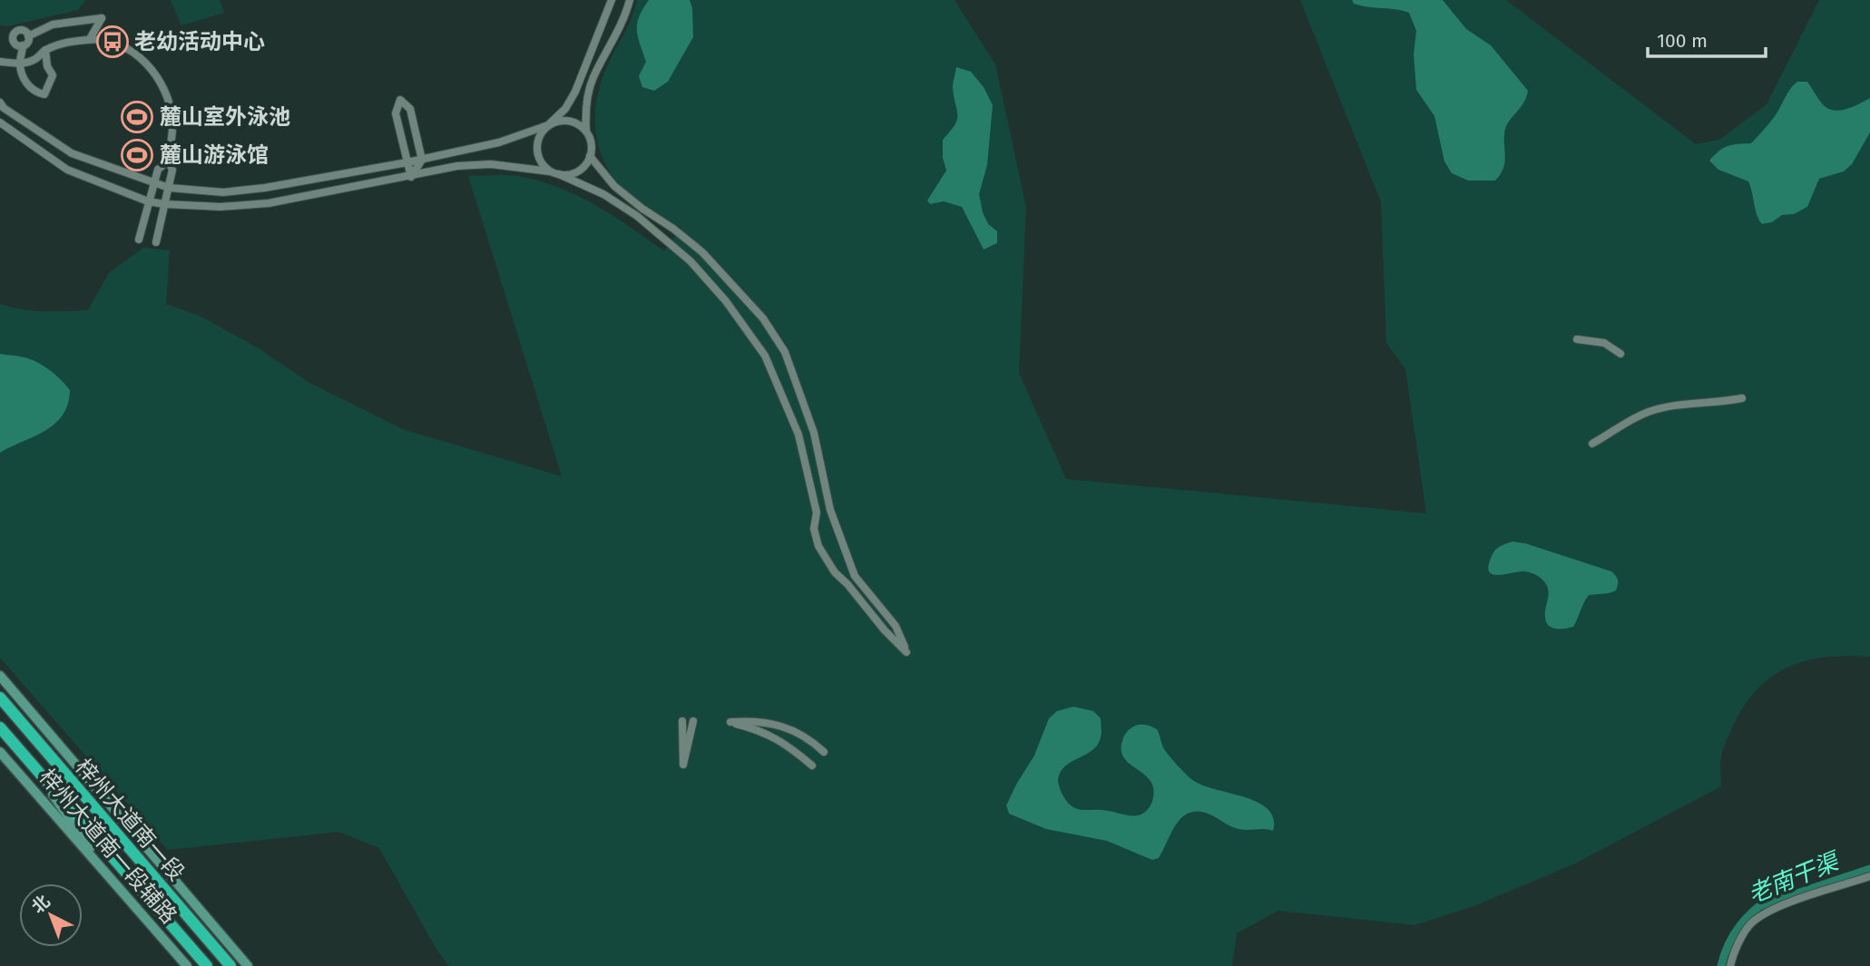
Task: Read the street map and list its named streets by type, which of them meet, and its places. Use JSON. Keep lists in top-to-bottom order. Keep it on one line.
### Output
{"streets":{"highway":["梓州大道南一段"],"main road":["梓州大道南一段辅路"]},"water":["老南干渠"],"places":{"bus stop":["老幼活动中心"],"sports":["麓山室外泳池","麓山游泳馆"]},"scale_bar":"100 m","north":"top left"}
